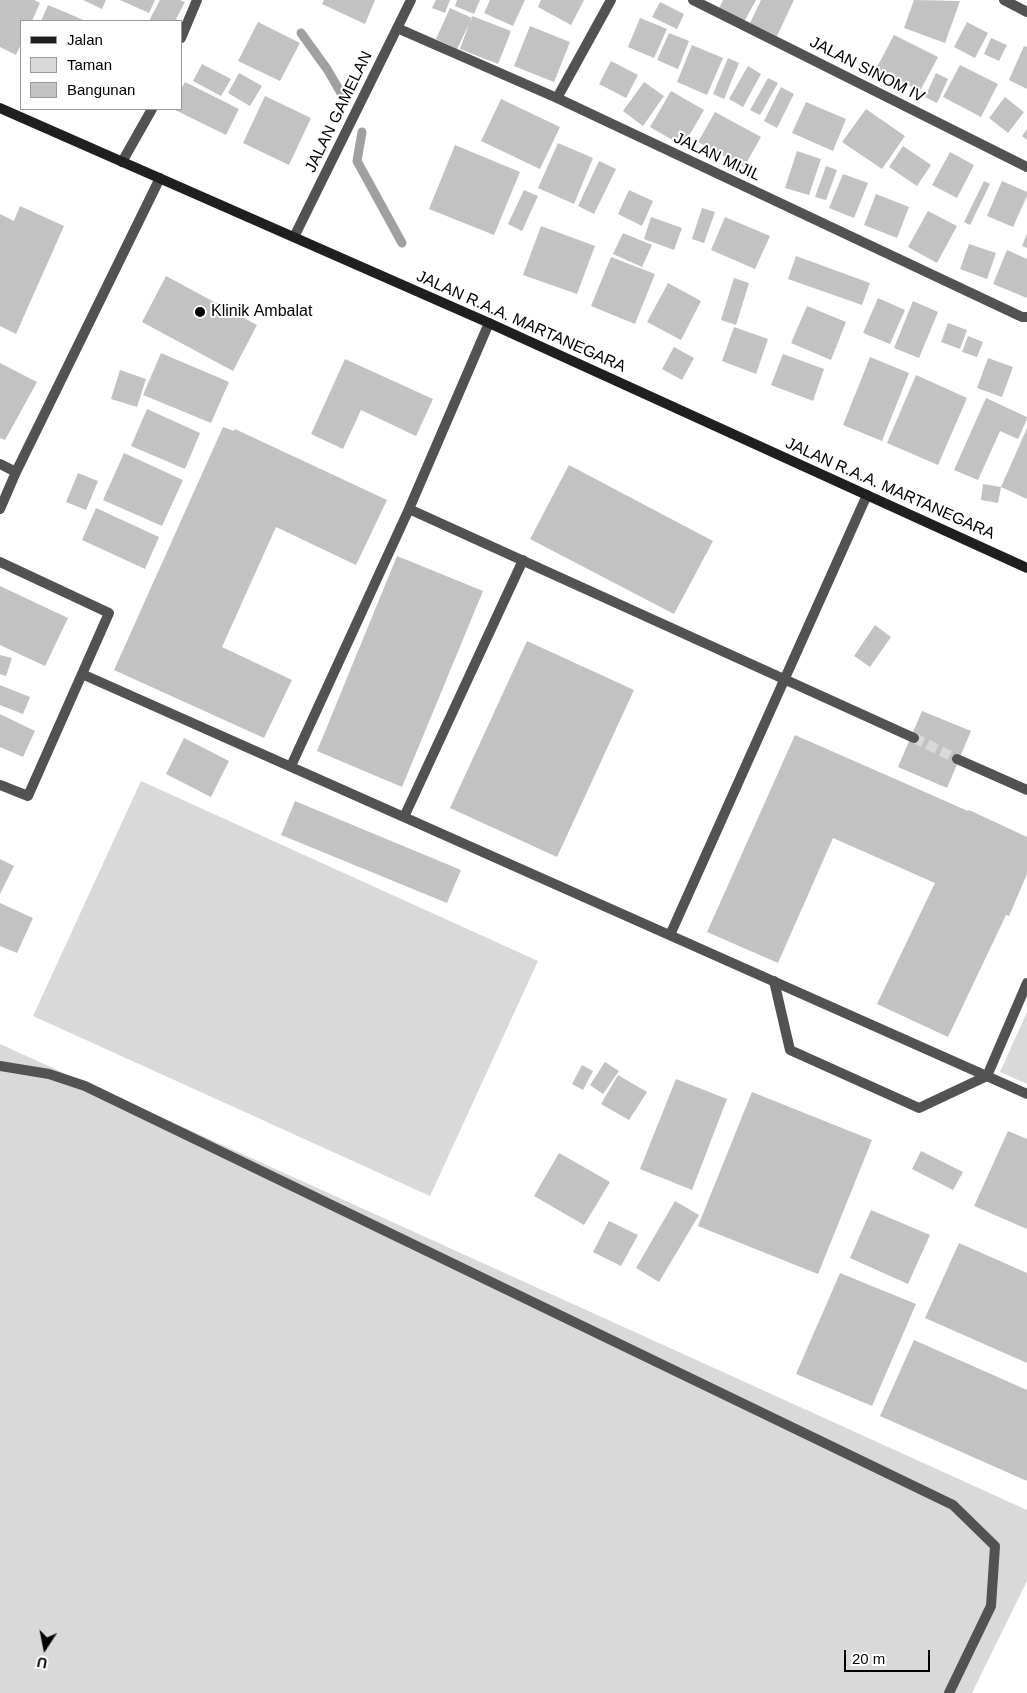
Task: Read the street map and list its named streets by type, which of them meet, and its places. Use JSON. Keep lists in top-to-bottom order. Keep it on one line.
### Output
{"streets":{"main road":["JALAN R.A.A. MARTANEGARA"],"street":["JALAN SINOM IV","JALAN GAMELAN","JALAN MIJIL"]},"crossings":[["JALAN GAMELAN","JALAN MIJIL"],["JALAN GAMELAN","JALAN R.A.A. MARTANEGARA"]],"places":["Klinik Ambalat"],"legend":["Jalan","Taman","Bangunan"],"scale_bar":"20 m","north":"bottom"}
